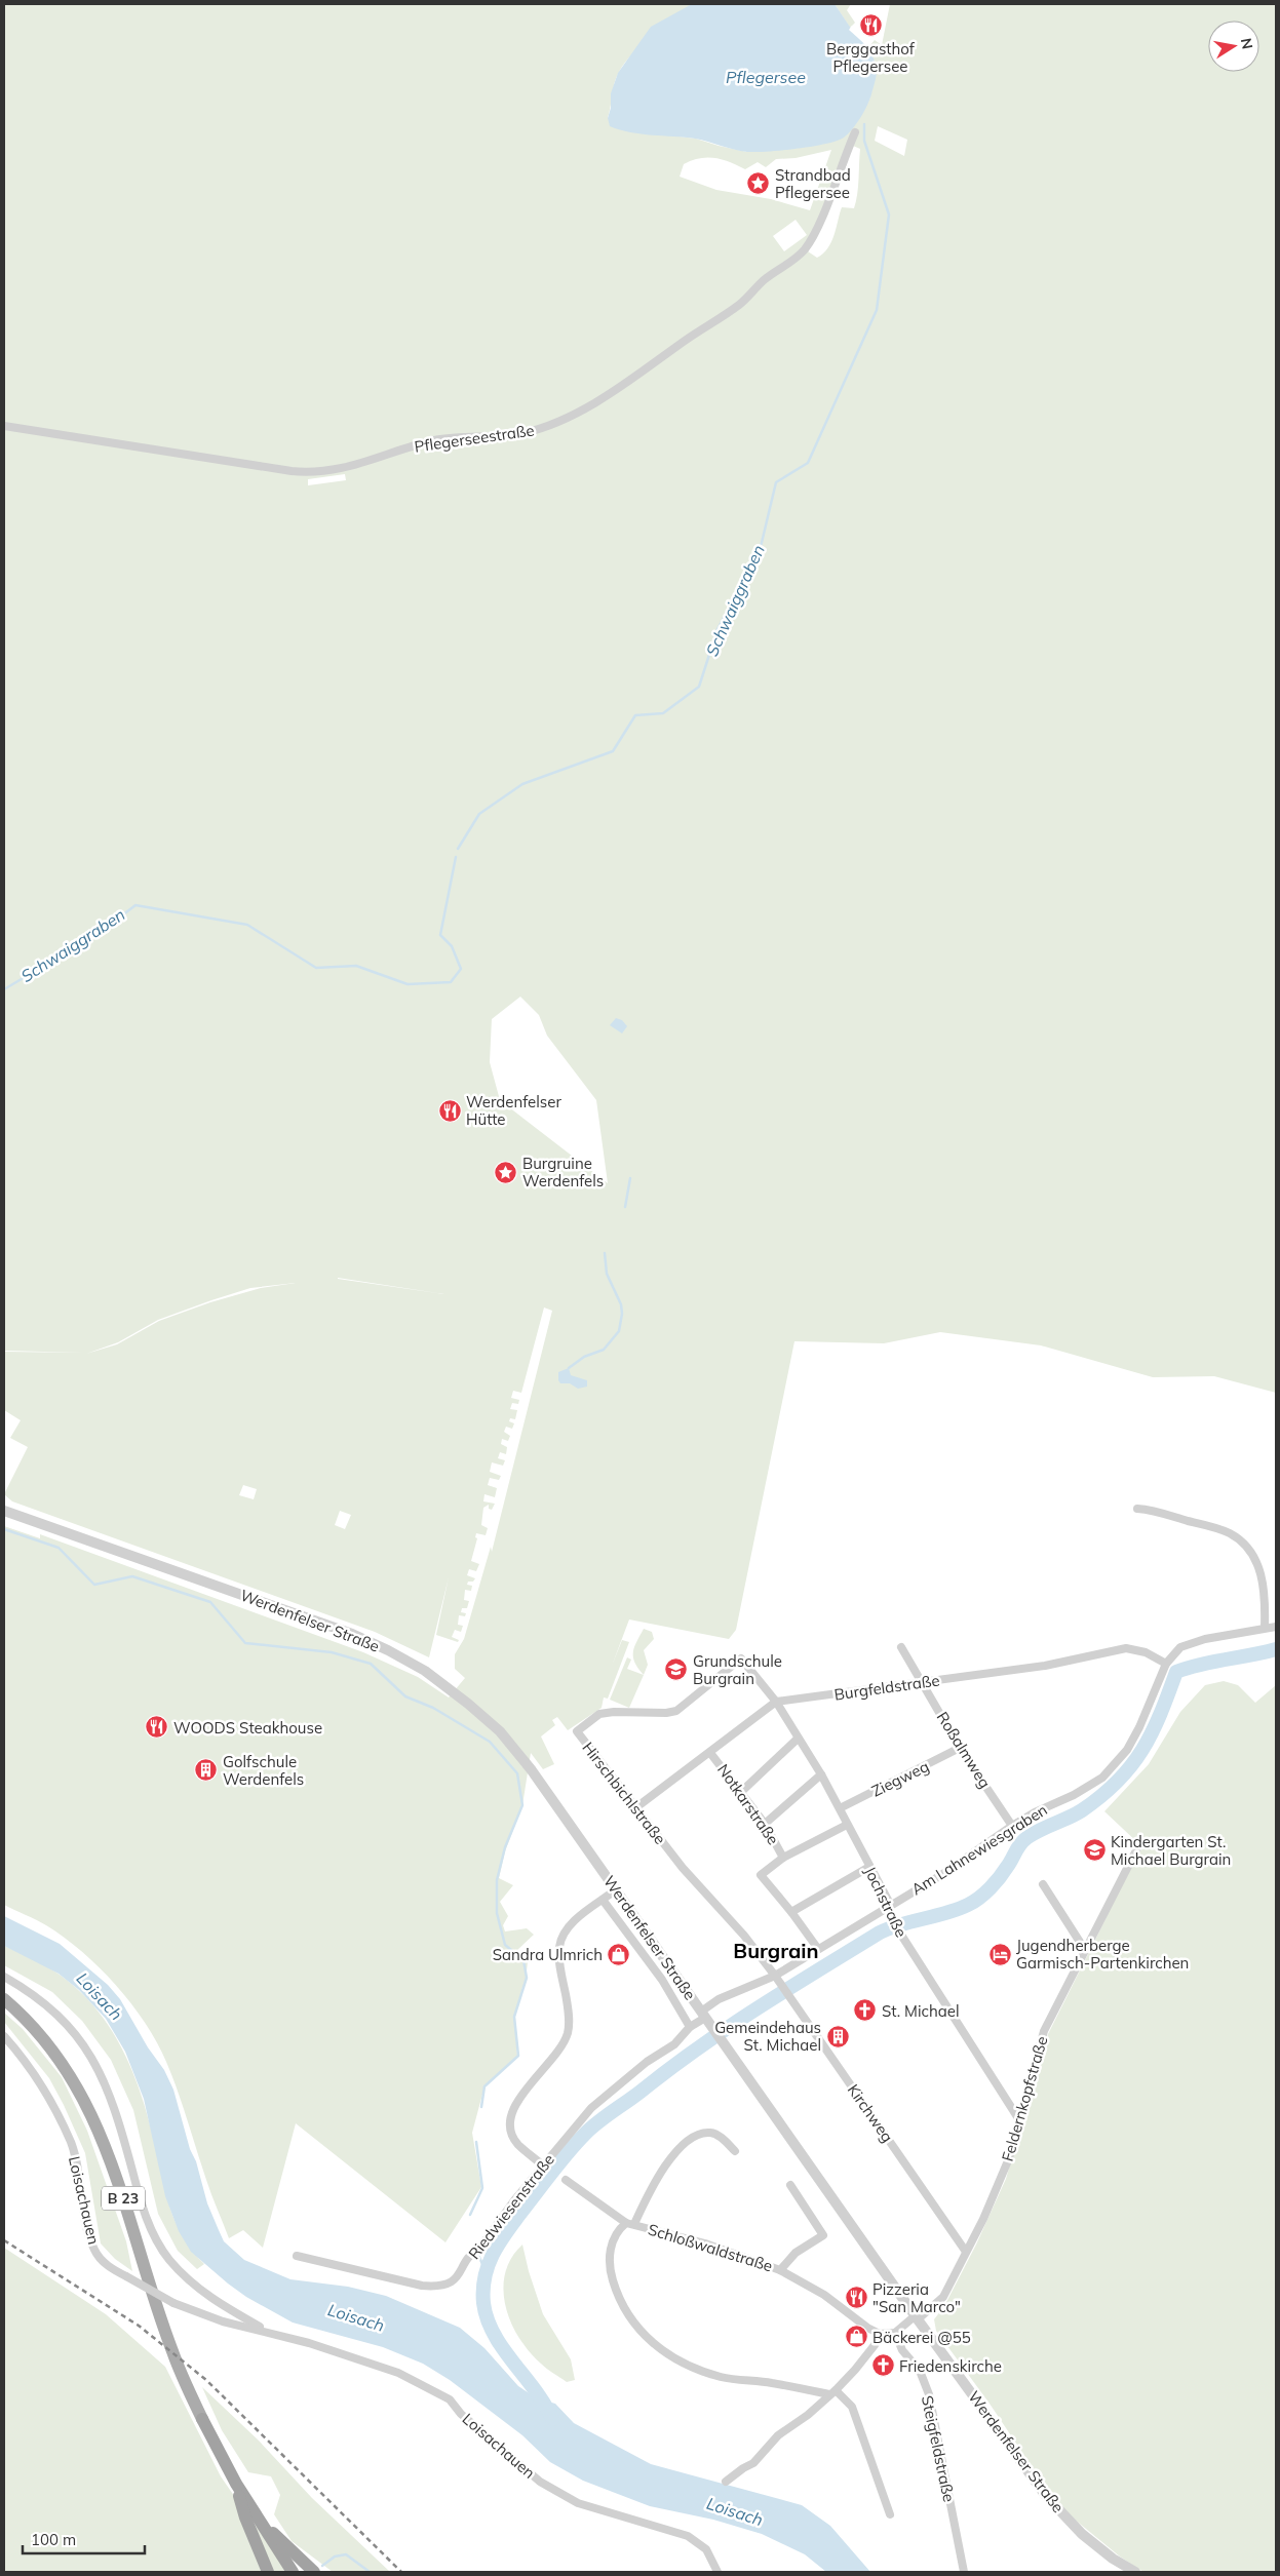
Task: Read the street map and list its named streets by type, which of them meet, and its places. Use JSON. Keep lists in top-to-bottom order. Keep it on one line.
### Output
{"streets":{"highway":["B 23"],"street":["Pflegerseestraße","Werdenfelser Straße","Burgfeldstraße","Roßalmweg","Ziegweg","Hirschbichlstraße","Notkarstraße","Am Lahnewiesgraben","Jochstraße","Feldernkopfstraße","Kirchweg","Loisachauen","Riedwiesenstraße","Schloßwaldstraße","Steigfeldstraße"]},"crossings":[["Werdenfelser Straße","Am Lahnewiesgraben"],["Werdenfelser Straße","Feldernkopfstraße"],["Werdenfelser Straße","Riedwiesenstraße"],["Burgfeldstraße","Roßalmweg"],["Burgfeldstraße","Am Lahnewiesgraben"],["Burgfeldstraße","Jochstraße"],["Roßalmweg","Ziegweg"],["Roßalmweg","Am Lahnewiesgraben"],["Ziegweg","Jochstraße"],["Hirschbichlstraße","Am Lahnewiesgraben"],["Hirschbichlstraße","Jochstraße"],["Hirschbichlstraße","Kirchweg"],["Notkarstraße","Am Lahnewiesgraben"],["Notkarstraße","Jochstraße"],["Am Lahnewiesgraben","Jochstraße"],["Am Lahnewiesgraben","Kirchweg"],["Am Lahnewiesgraben","Riedwiesenstraße"],["Jochstraße","Feldernkopfstraße"],["Feldernkopfstraße","Kirchweg"],["Feldernkopfstraße","Steigfeldstraße"]],"districts":["Burgrain"],"water":["Pflegersee","Schwaiggraben","Loisach"],"places":{"restaurant":["Berggasthof Pflegersee","Werdenfelser Hütte","WOODS Steakhouse","Pizzeria \"San Marco\""],"place":["Strandbad Pflegersee","Burgruine Werdenfels"],"school or university":["Grundschule Burgrain","Kindergarten St. Michael Burgrain"],"building":["Golfschule Werdenfels","Gemeindehaus St. Michael"],"shop":["Sandra Ulmrich","Bäckerei @55"],"hotel":["Jugendherberge Garmisch-Partenkirchen"],"church":["St. Michael","Friedenskirche"]},"scale_bar":"100 m","north":"right"}
